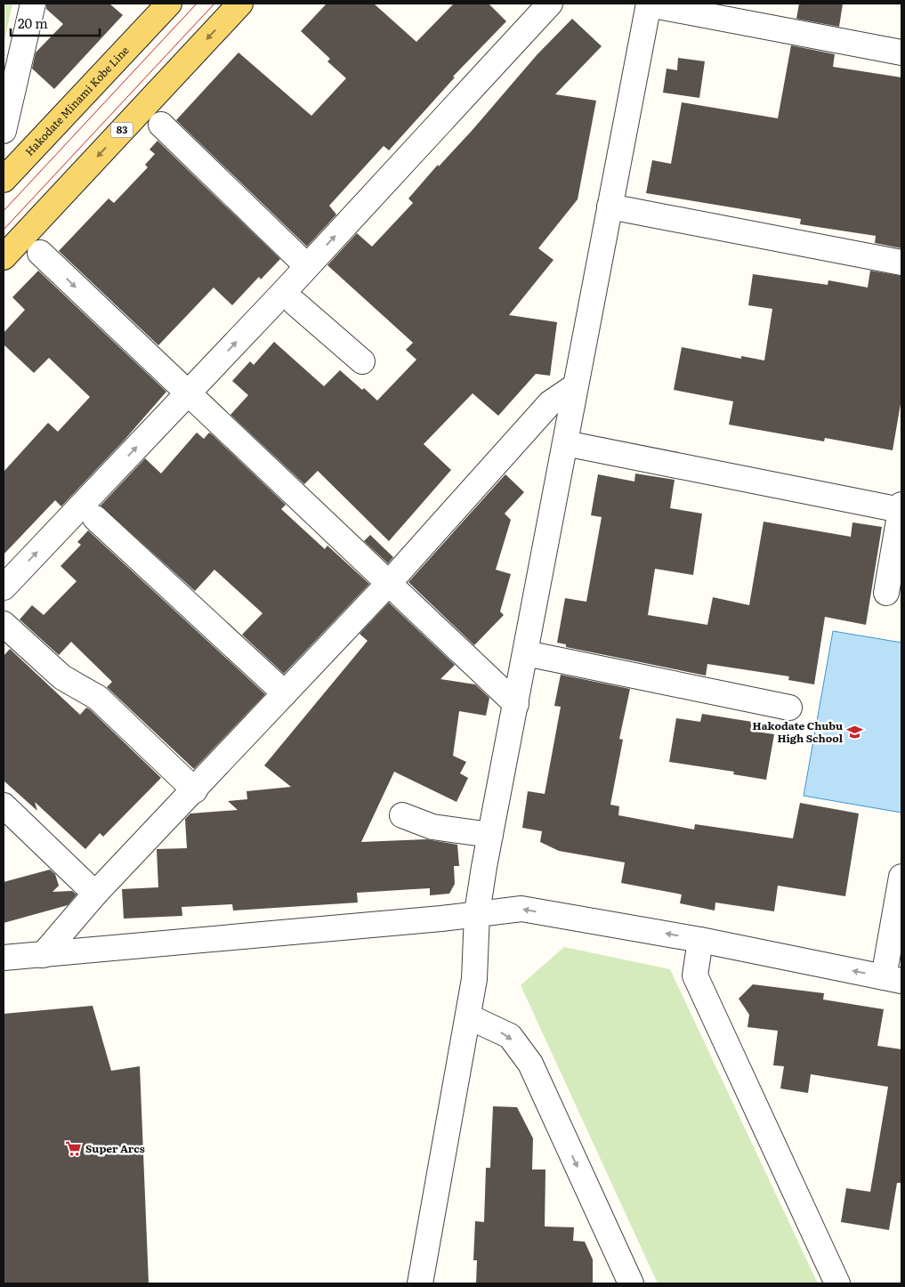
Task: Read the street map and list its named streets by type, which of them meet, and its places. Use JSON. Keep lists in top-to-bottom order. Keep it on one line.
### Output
{"streets":{"main road":["Hakodate Minami Kobe Line","83"]},"places":{"school or university":["Hakodate Chubu High School"],"supermarket":["Super Arcs"]},"scale_bar":"20 m"}
